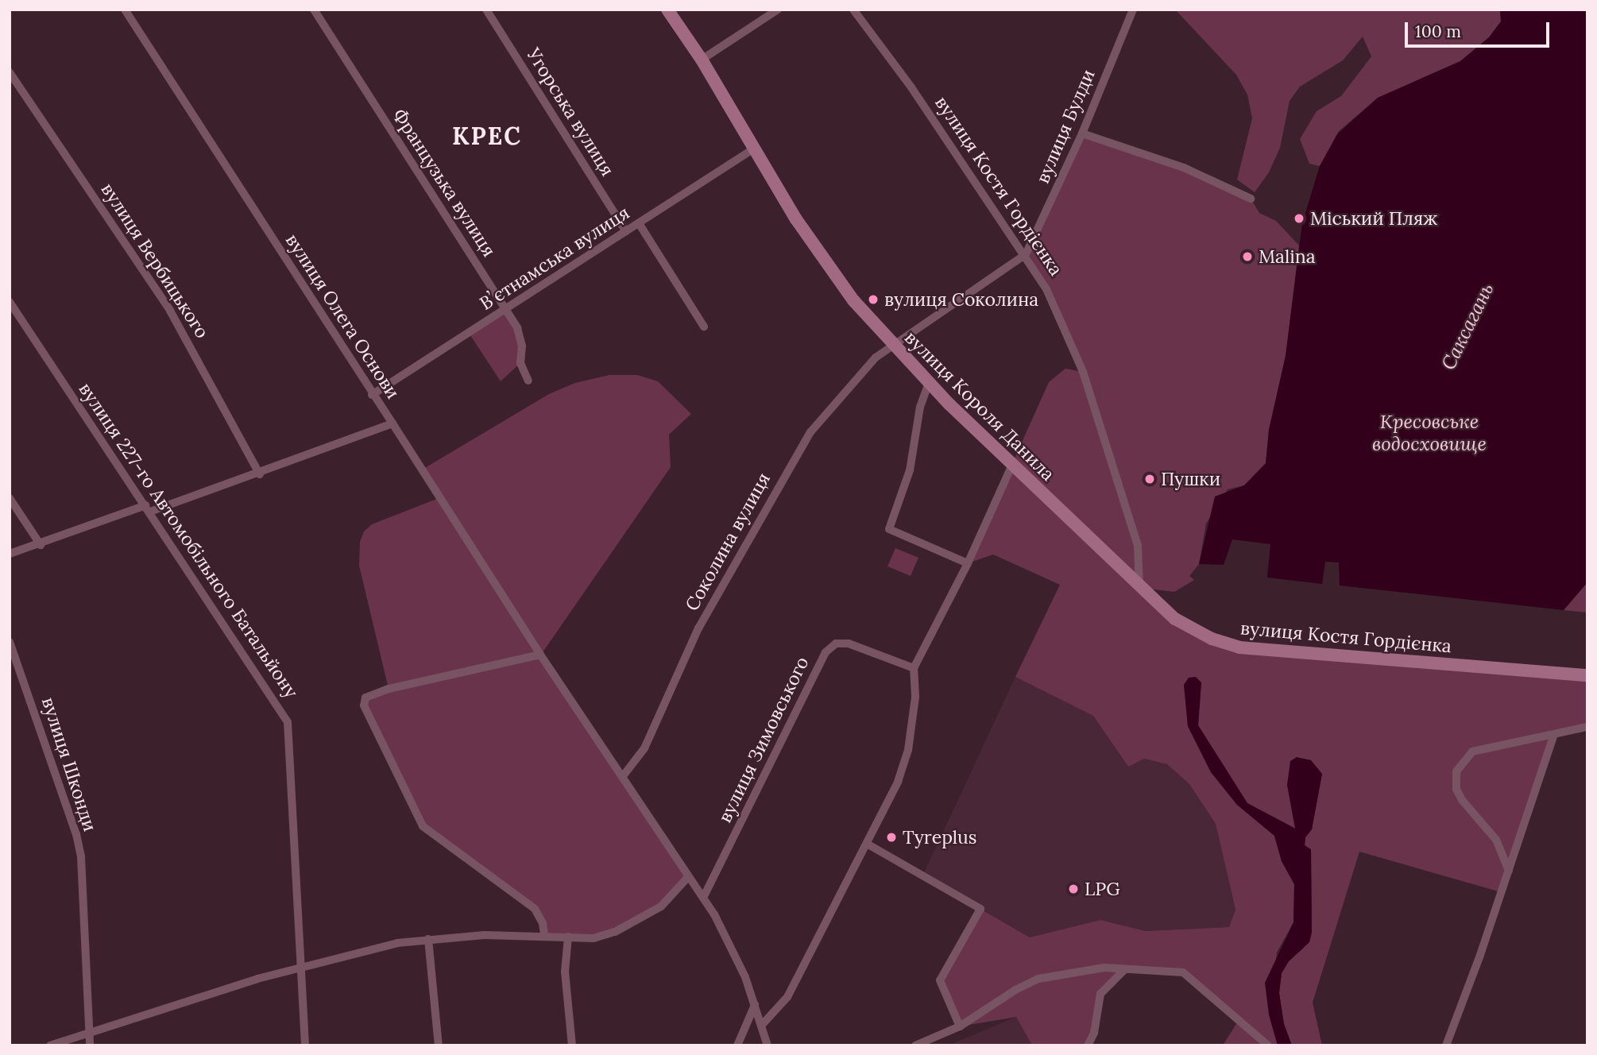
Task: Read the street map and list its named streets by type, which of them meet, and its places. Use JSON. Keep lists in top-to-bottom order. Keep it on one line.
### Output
{"streets":{"main road":["вулиця Костя Гордієнка","вулиця Короля Данила"],"street":["Угорська вулиця","вулиця Булди","Французька вулиця","Вʼєтнамська вулиця","вулиця Вербицького","вулиця Олега Основи","вулиця 227-го Автомобільного Батальйону","Соколина вулиця","вулиця Зимовського","вулиця Шконди"]},"crossings":[["Угорська вулиця","Вʼєтнамська вулиця"],["вулиця Булди","вулиця Костя Гордієнка"],["вулиця Булди","Соколина вулиця"],["Французька вулиця","Вʼєтнамська вулиця"],["вулиця Костя Гордієнка","вулиця Короля Данила"],["вулиця Костя Гордієнка","Соколина вулиця"],["Вʼєтнамська вулиця","вулиця Олега Основи"],["Вʼєтнамська вулиця","вулиця Короля Данила"],["вулиця Вербицького","вулиця Олега Основи"],["вулиця Олега Основи","вулиця 227-го Автомобільного Батальйону"],["вулиця Короля Данила","Соколина вулиця"]],"districts":["КРЕС"],"water":["Саксагань","Кресовське водосховище"],"places":["Міський Пляж","Malina","вулиця Соколина","Пушки","Tyreplus","LPG"],"scale_bar":"100 m"}
